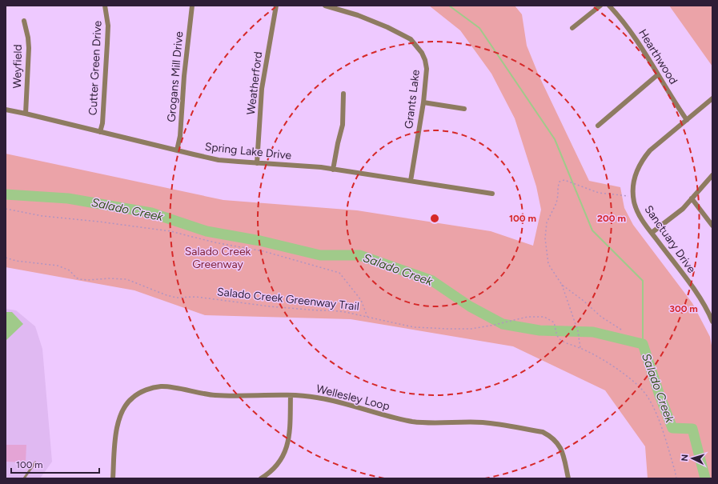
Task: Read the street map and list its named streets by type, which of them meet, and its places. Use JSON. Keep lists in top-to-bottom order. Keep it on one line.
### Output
{"streets":{"street":["Hearthwood","Weyfield","Cutter Green Drive","Grogans Mill Drive","Weatherford","Grants Lake","Spring Lake Drive","Sanctuary Drive","Wellesley Loop"],"path":["Salado Creek Greenway Trail"]},"crossings":[["Hearthwood","Sanctuary Drive"],["Weyfield","Spring Lake Drive"],["Cutter Green Drive","Spring Lake Drive"],["Grogans Mill Drive","Spring Lake Drive"],["Weatherford","Spring Lake Drive"],["Grants Lake","Spring Lake Drive"]],"water":["Salado Creek"],"parks":["Salado Creek Greenway"],"scale_bar":"100 m","north":"left","rings":["100 m","200 m","300 m"]}
